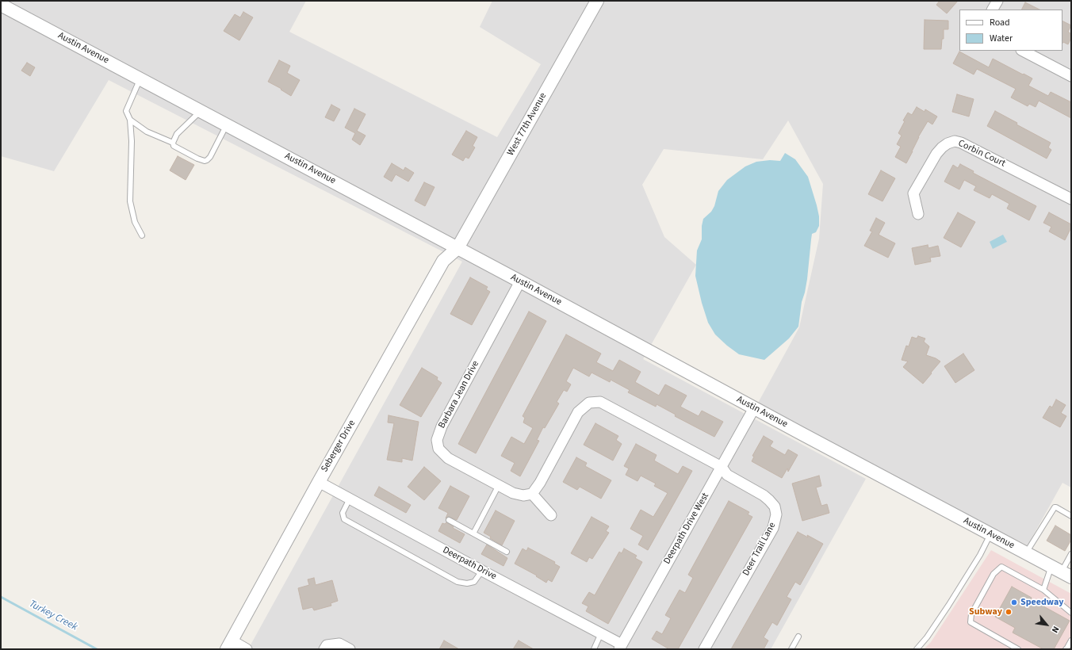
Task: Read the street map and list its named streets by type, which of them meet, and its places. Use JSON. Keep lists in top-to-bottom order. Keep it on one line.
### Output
{"streets":{"street":["Austin Avenue","West 77th Avenue","Corbin Court","Barbara Jean Drive","Seberger Drive","Deerpath Drive West","Deer Trail Lane","Deerpath Drive"]},"crossings":[["Austin Avenue","West 77th Avenue"],["Austin Avenue","Barbara Jean Drive"],["Austin Avenue","Seberger Drive"],["Austin Avenue","Deerpath Drive West"],["West 77th Avenue","Seberger Drive"],["Seberger Drive","Deerpath Drive"],["Deerpath Drive West","Deer Trail Lane"],["Deerpath Drive West","Deerpath Drive"]],"water":["Turkey Creek"],"places":["Speedway","Subway"],"legend":["Road","Water"],"north":"bottom right"}
